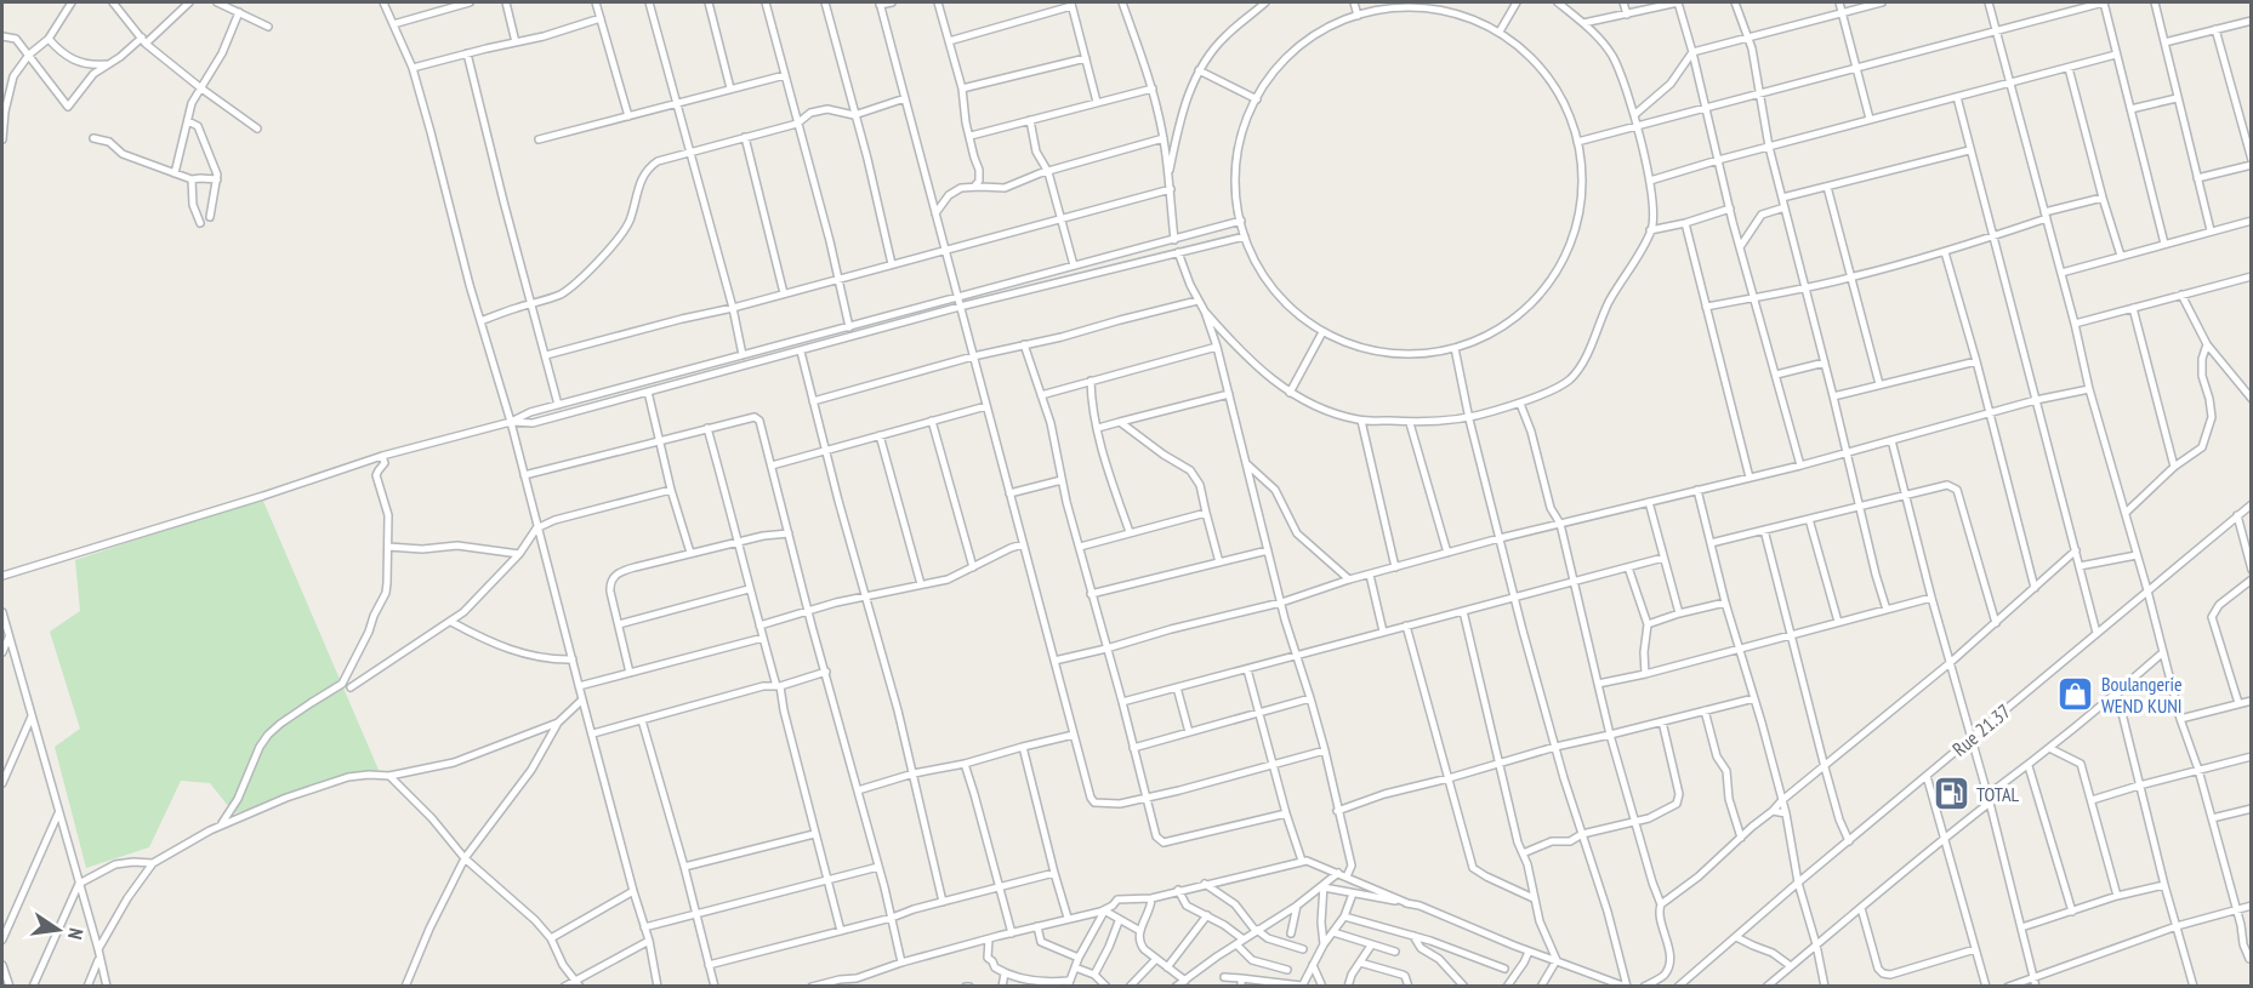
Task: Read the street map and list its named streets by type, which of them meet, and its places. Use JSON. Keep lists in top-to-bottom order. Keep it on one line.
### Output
{"streets":{"street":["Rue 21.37"]},"places":{"shop":["Boulangerie WEND KUNI"],"fuel station":["TOTAL"]},"north":"right"}
